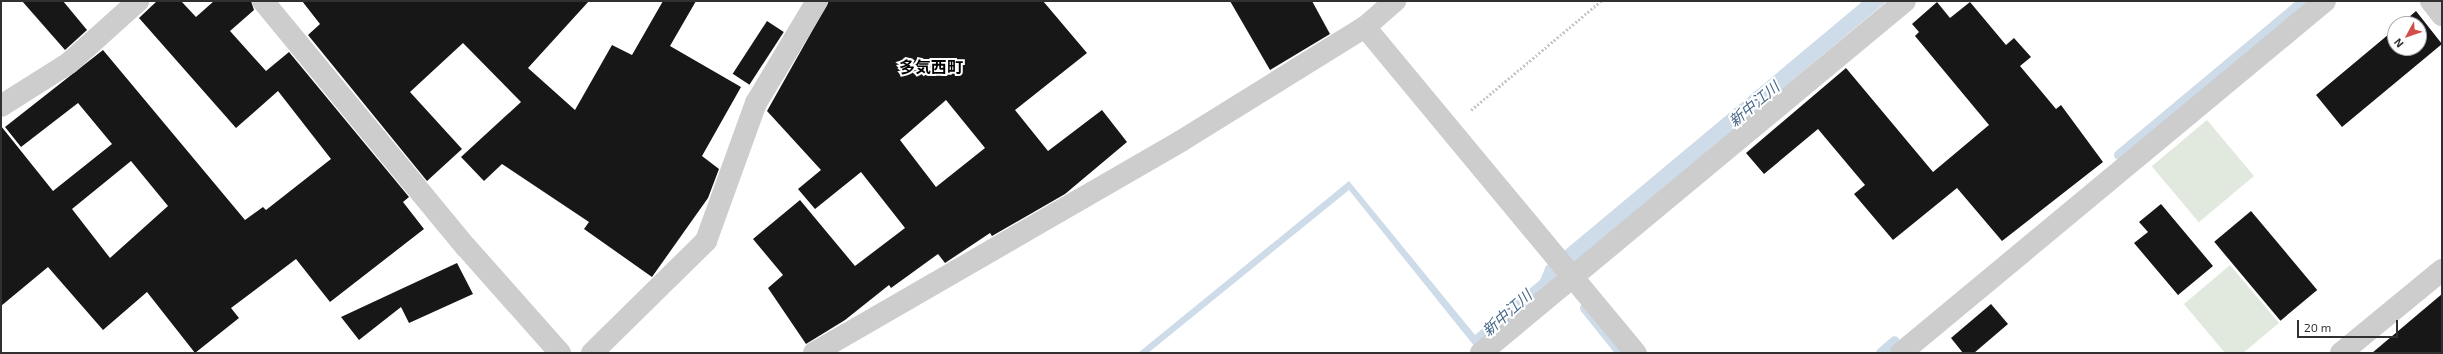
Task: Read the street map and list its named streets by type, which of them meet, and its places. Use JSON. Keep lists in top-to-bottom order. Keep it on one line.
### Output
{"districts":["多気西町"],"water":["新中江川"],"scale_bar":"20 m","north":"bottom left"}
